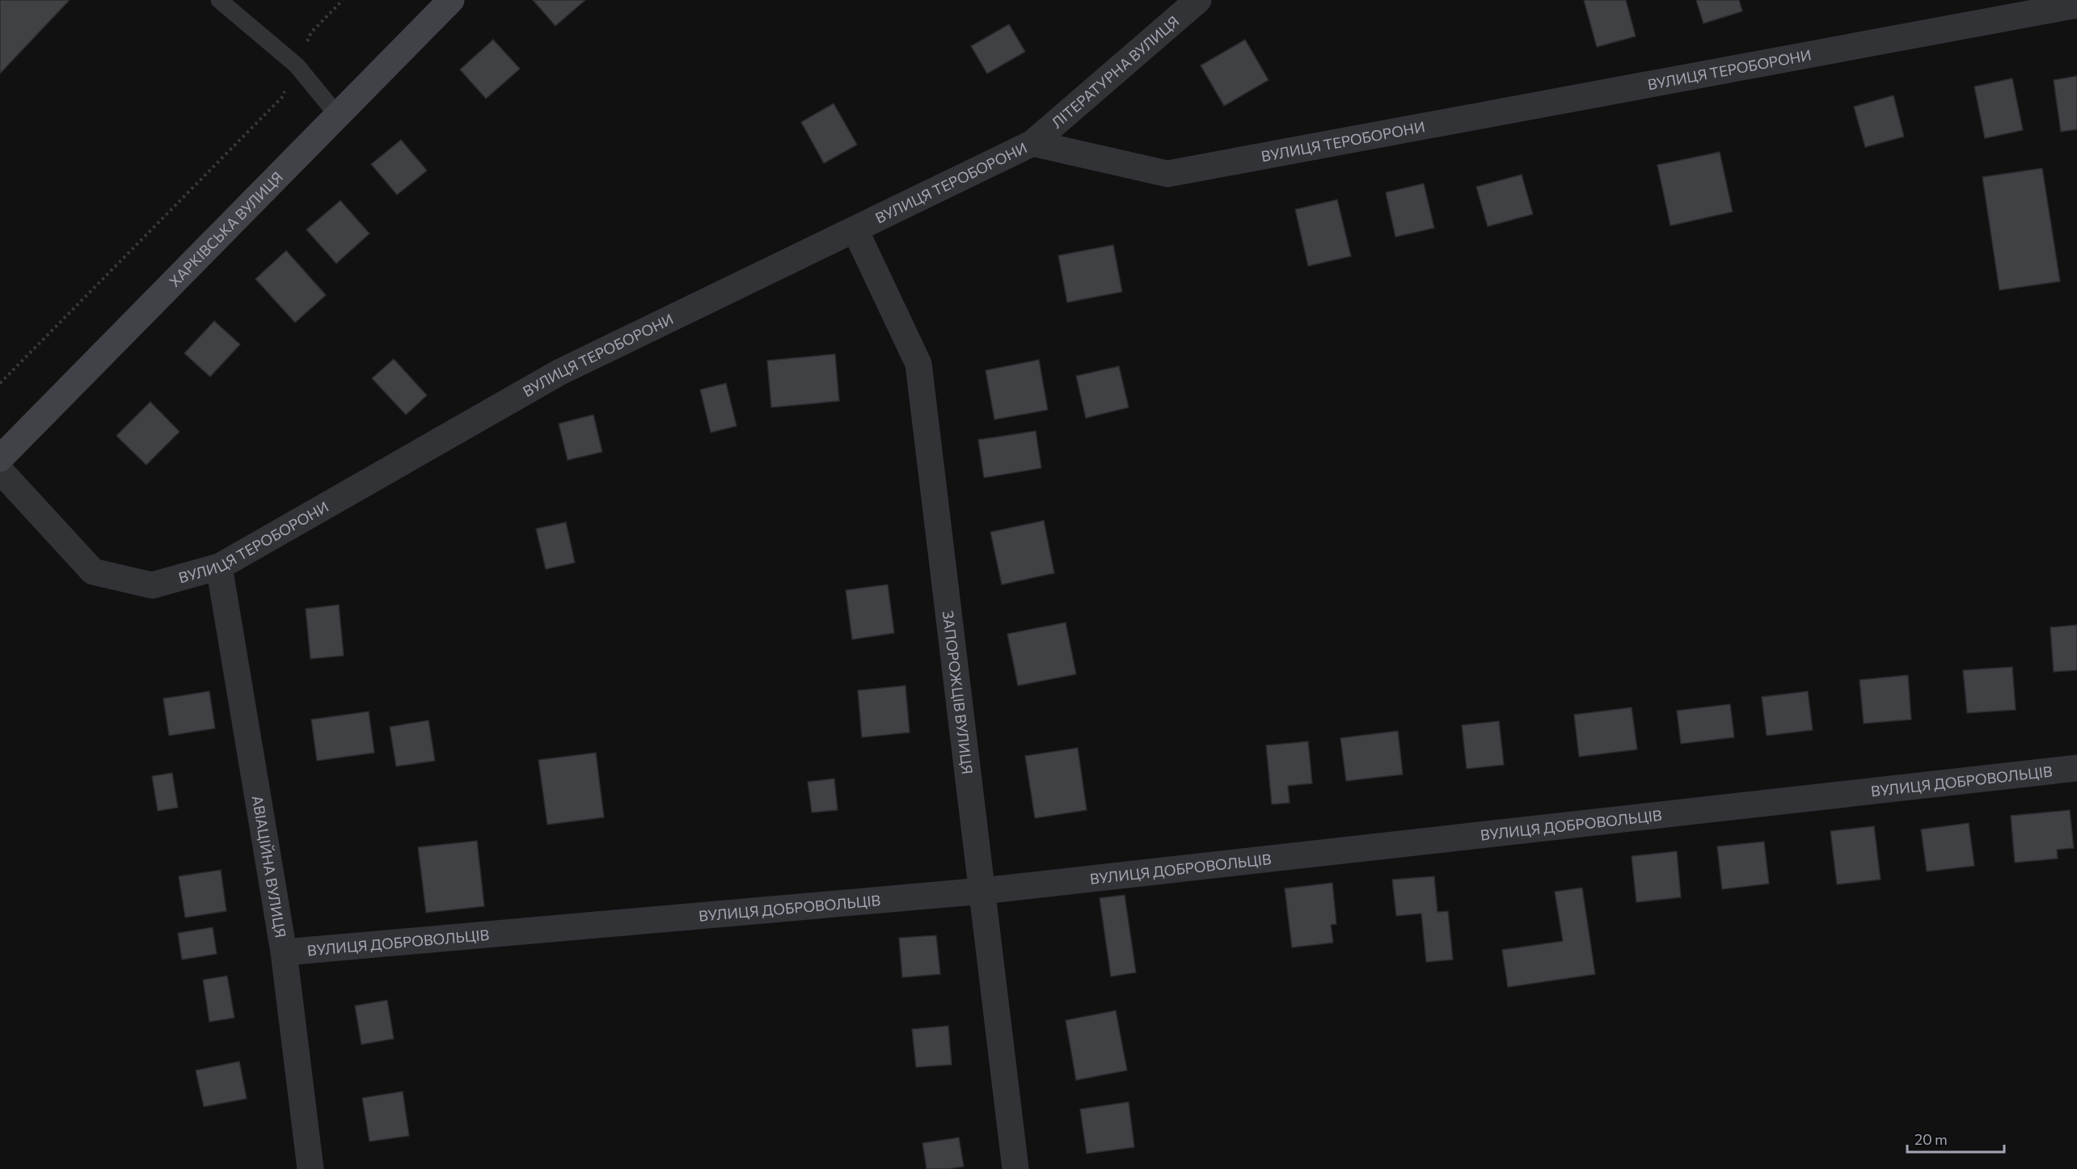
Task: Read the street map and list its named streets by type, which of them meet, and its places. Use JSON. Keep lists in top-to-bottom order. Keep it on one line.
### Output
{"streets":{"street":["ВУЛИЦЯ ТЕРОБОРОНИ","ЛІТЕРАТУРНА ВУЛИЦЯ","ХАРКІВСЬКА ВУЛИЦЯ","ЗАПОРОЖЦІВ ВУЛИЦЯ","ВУЛИЦЯ ДОБРОВОЛЬЦІВ","АВІАЦІЙНА ВУЛИЦЯ"]},"crossings":[["ВУЛИЦЯ ТЕРОБОРОНИ","ЛІТЕРАТУРНА ВУЛИЦЯ"],["ВУЛИЦЯ ТЕРОБОРОНИ","ЗАПОРОЖЦІВ ВУЛИЦЯ"],["ВУЛИЦЯ ТЕРОБОРОНИ","АВІАЦІЙНА ВУЛИЦЯ"],["ЗАПОРОЖЦІВ ВУЛИЦЯ","ВУЛИЦЯ ДОБРОВОЛЬЦІВ"],["ВУЛИЦЯ ДОБРОВОЛЬЦІВ","АВІАЦІЙНА ВУЛИЦЯ"]],"scale_bar":"20 m"}
